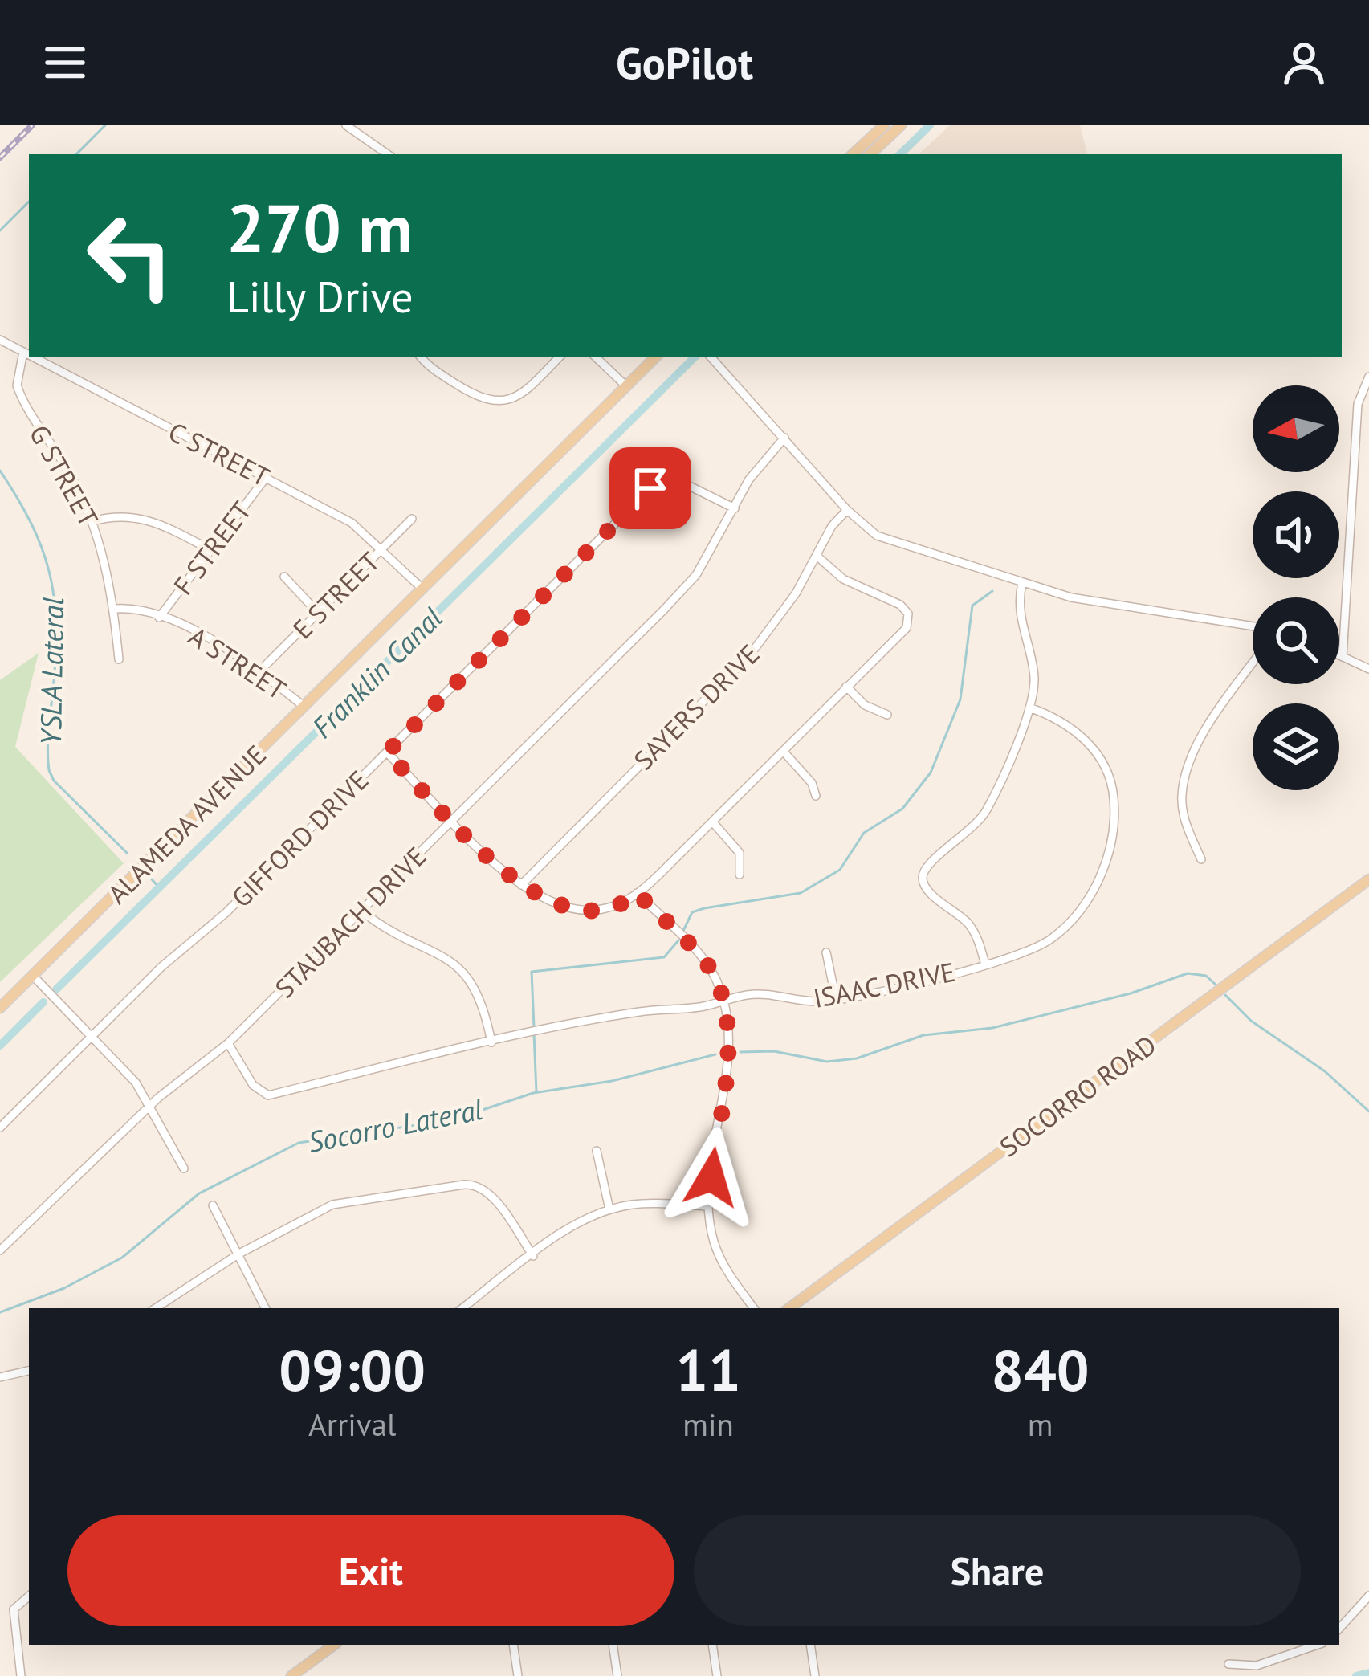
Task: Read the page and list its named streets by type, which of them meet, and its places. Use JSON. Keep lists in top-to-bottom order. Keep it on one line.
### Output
{"streets":{"main road":["ALAMEDA AVENUE","SOCORRO ROAD"],"street":["C STREET","G STREET","F STREET","E STREET","A STREET","SAYERS DRIVE","GIFFORD DRIVE","STAUBACH DRIVE","ISAAC DRIVE"]},"crossings":[["C STREET","G STREET"],["C STREET","F STREET"],["C STREET","E STREET"],["C STREET","ALAMEDA AVENUE"],["G STREET","A STREET"],["F STREET","A STREET"],["E STREET","A STREET"],["A STREET","ALAMEDA AVENUE"],["GIFFORD DRIVE","STAUBACH DRIVE"],["STAUBACH DRIVE","ISAAC DRIVE"]],"water":["YSLA Lateral","Franklin Canal","Socorro Lateral"],"north":"left","page":{"header":"GoPilot","turn":["270 m","Lilly Drive"],"eta":["09:00","Arrival","11","min","840","m"],"buttons":["Exit","Share"]}}
